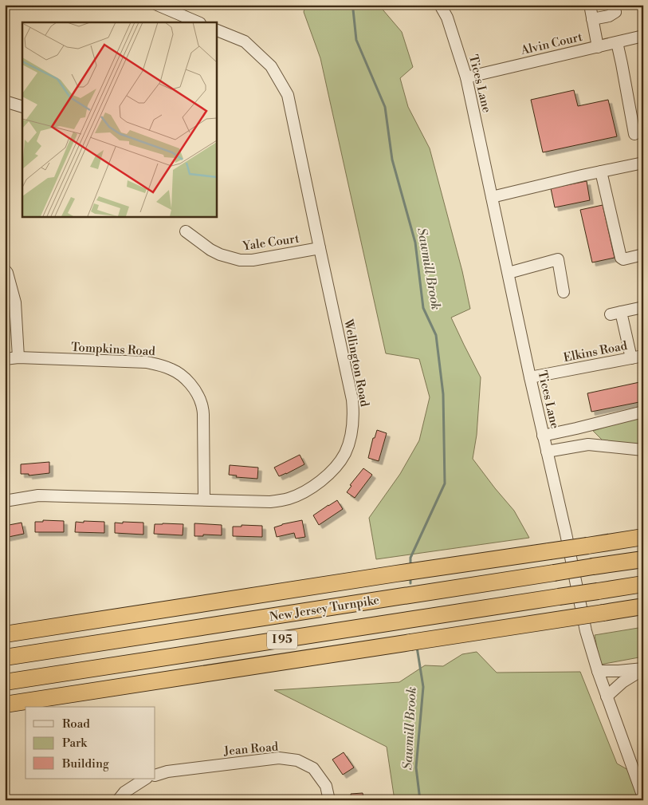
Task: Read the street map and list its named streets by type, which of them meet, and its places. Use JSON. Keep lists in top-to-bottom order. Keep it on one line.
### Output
{"streets":{"highway":["New Jersey Turnpike","I 95"],"street":["Alvin Court","Tices Lane","Yale Court","Tompkins Road","Elkins Road","Wellington Road","Jean Road"]},"crossings":[["Alvin Court","Tices Lane"],["Tices Lane","Elkins Road"],["Yale Court","Wellington Road"],["Tompkins Road","Wellington Road"]],"water":["Sawmill Brook"],"legend":["Road","Park","Building"]}
